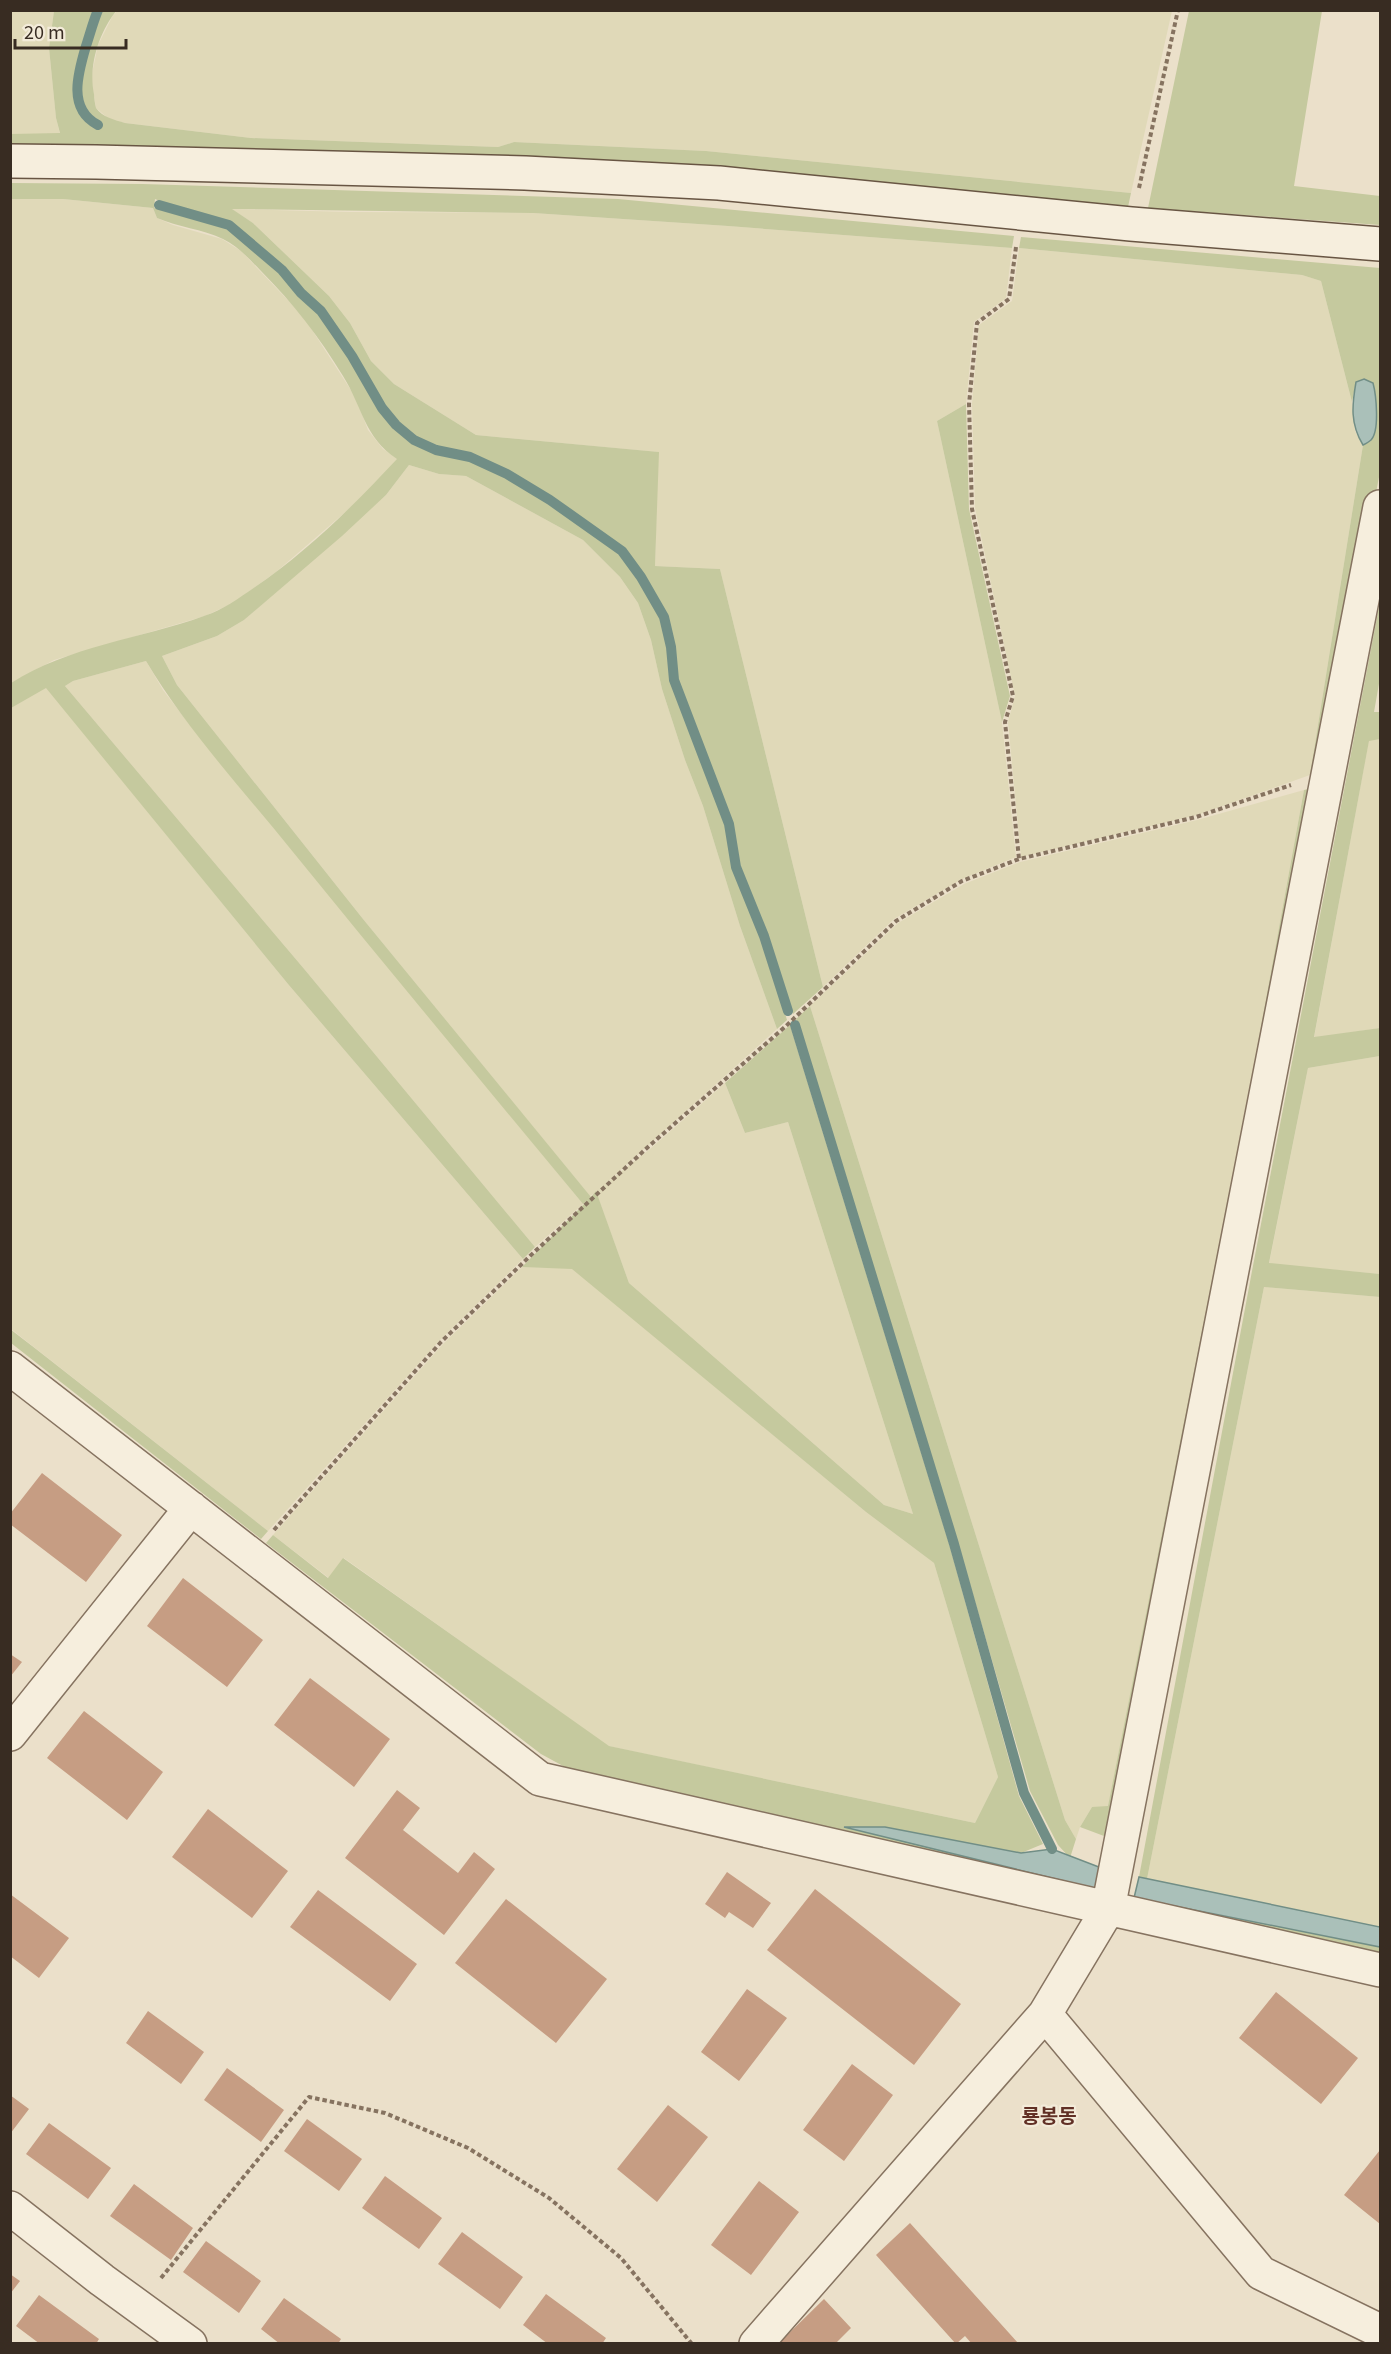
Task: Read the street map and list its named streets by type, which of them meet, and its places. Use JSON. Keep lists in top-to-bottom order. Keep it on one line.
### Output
{"districts":["룡봉동"],"scale_bar":"20 m"}
